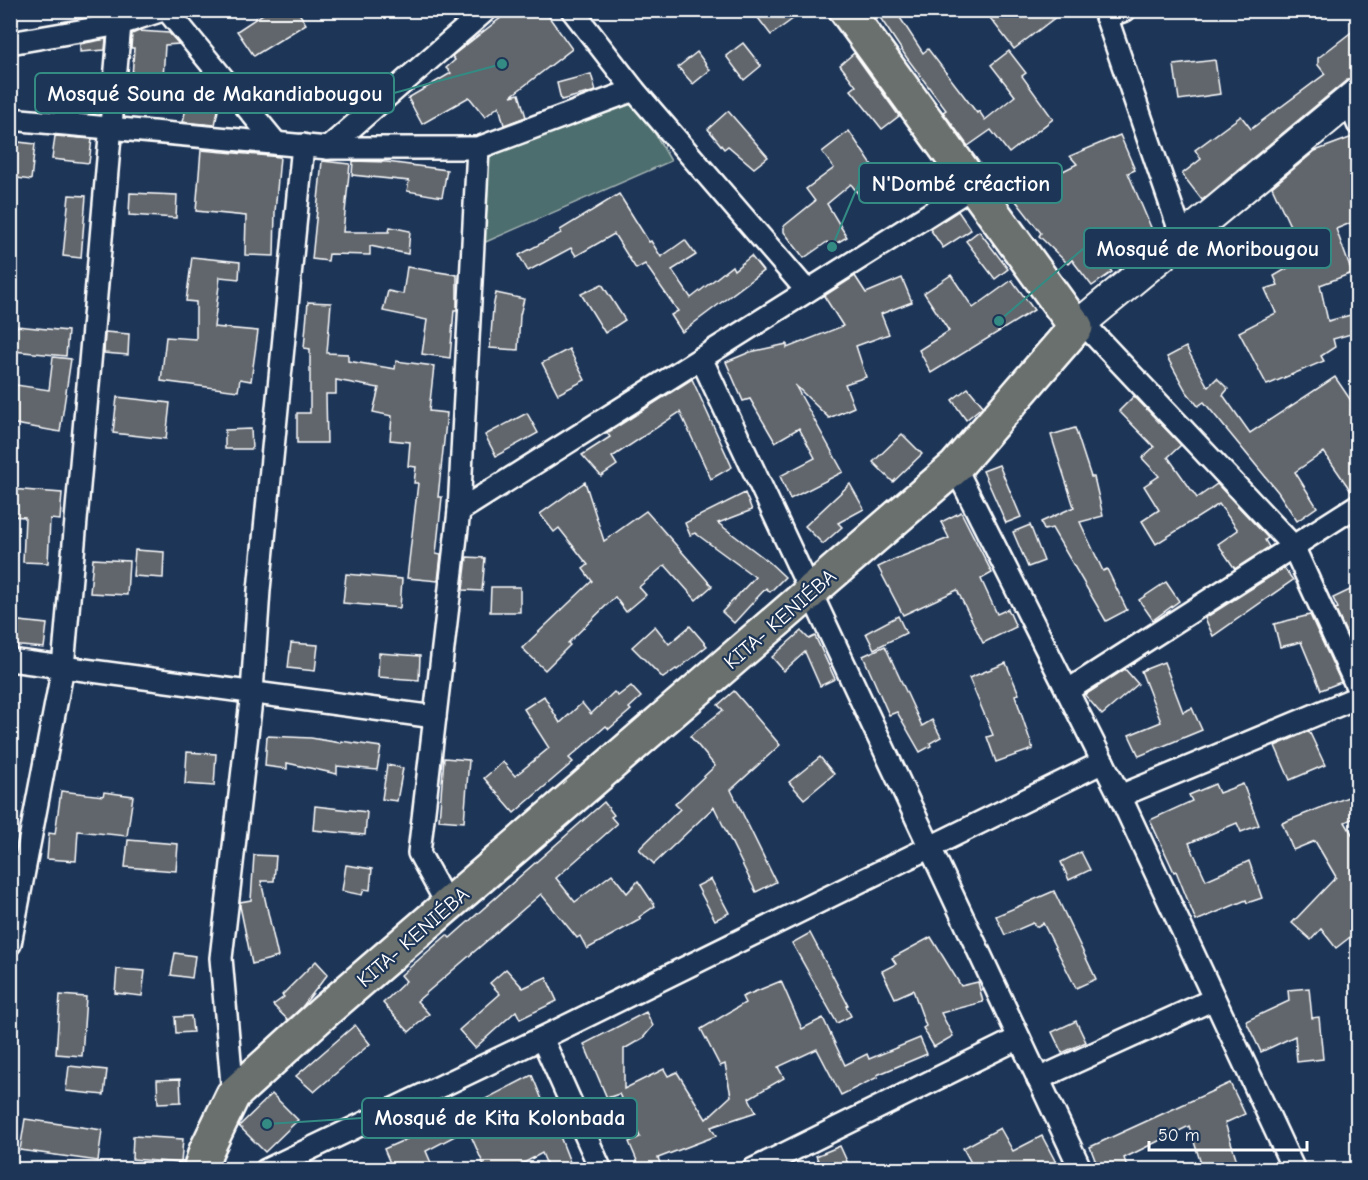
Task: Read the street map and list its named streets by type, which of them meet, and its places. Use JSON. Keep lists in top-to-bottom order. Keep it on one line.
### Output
{"streets":{"main road":["KITA- KENIÉBA"]},"places":["Mosqué Souna de Makandiabougou","N'Dombé créaction","Mosqué de Moribougou","Mosqué de Kita Kolonbada"],"scale_bar":"50 m"}
